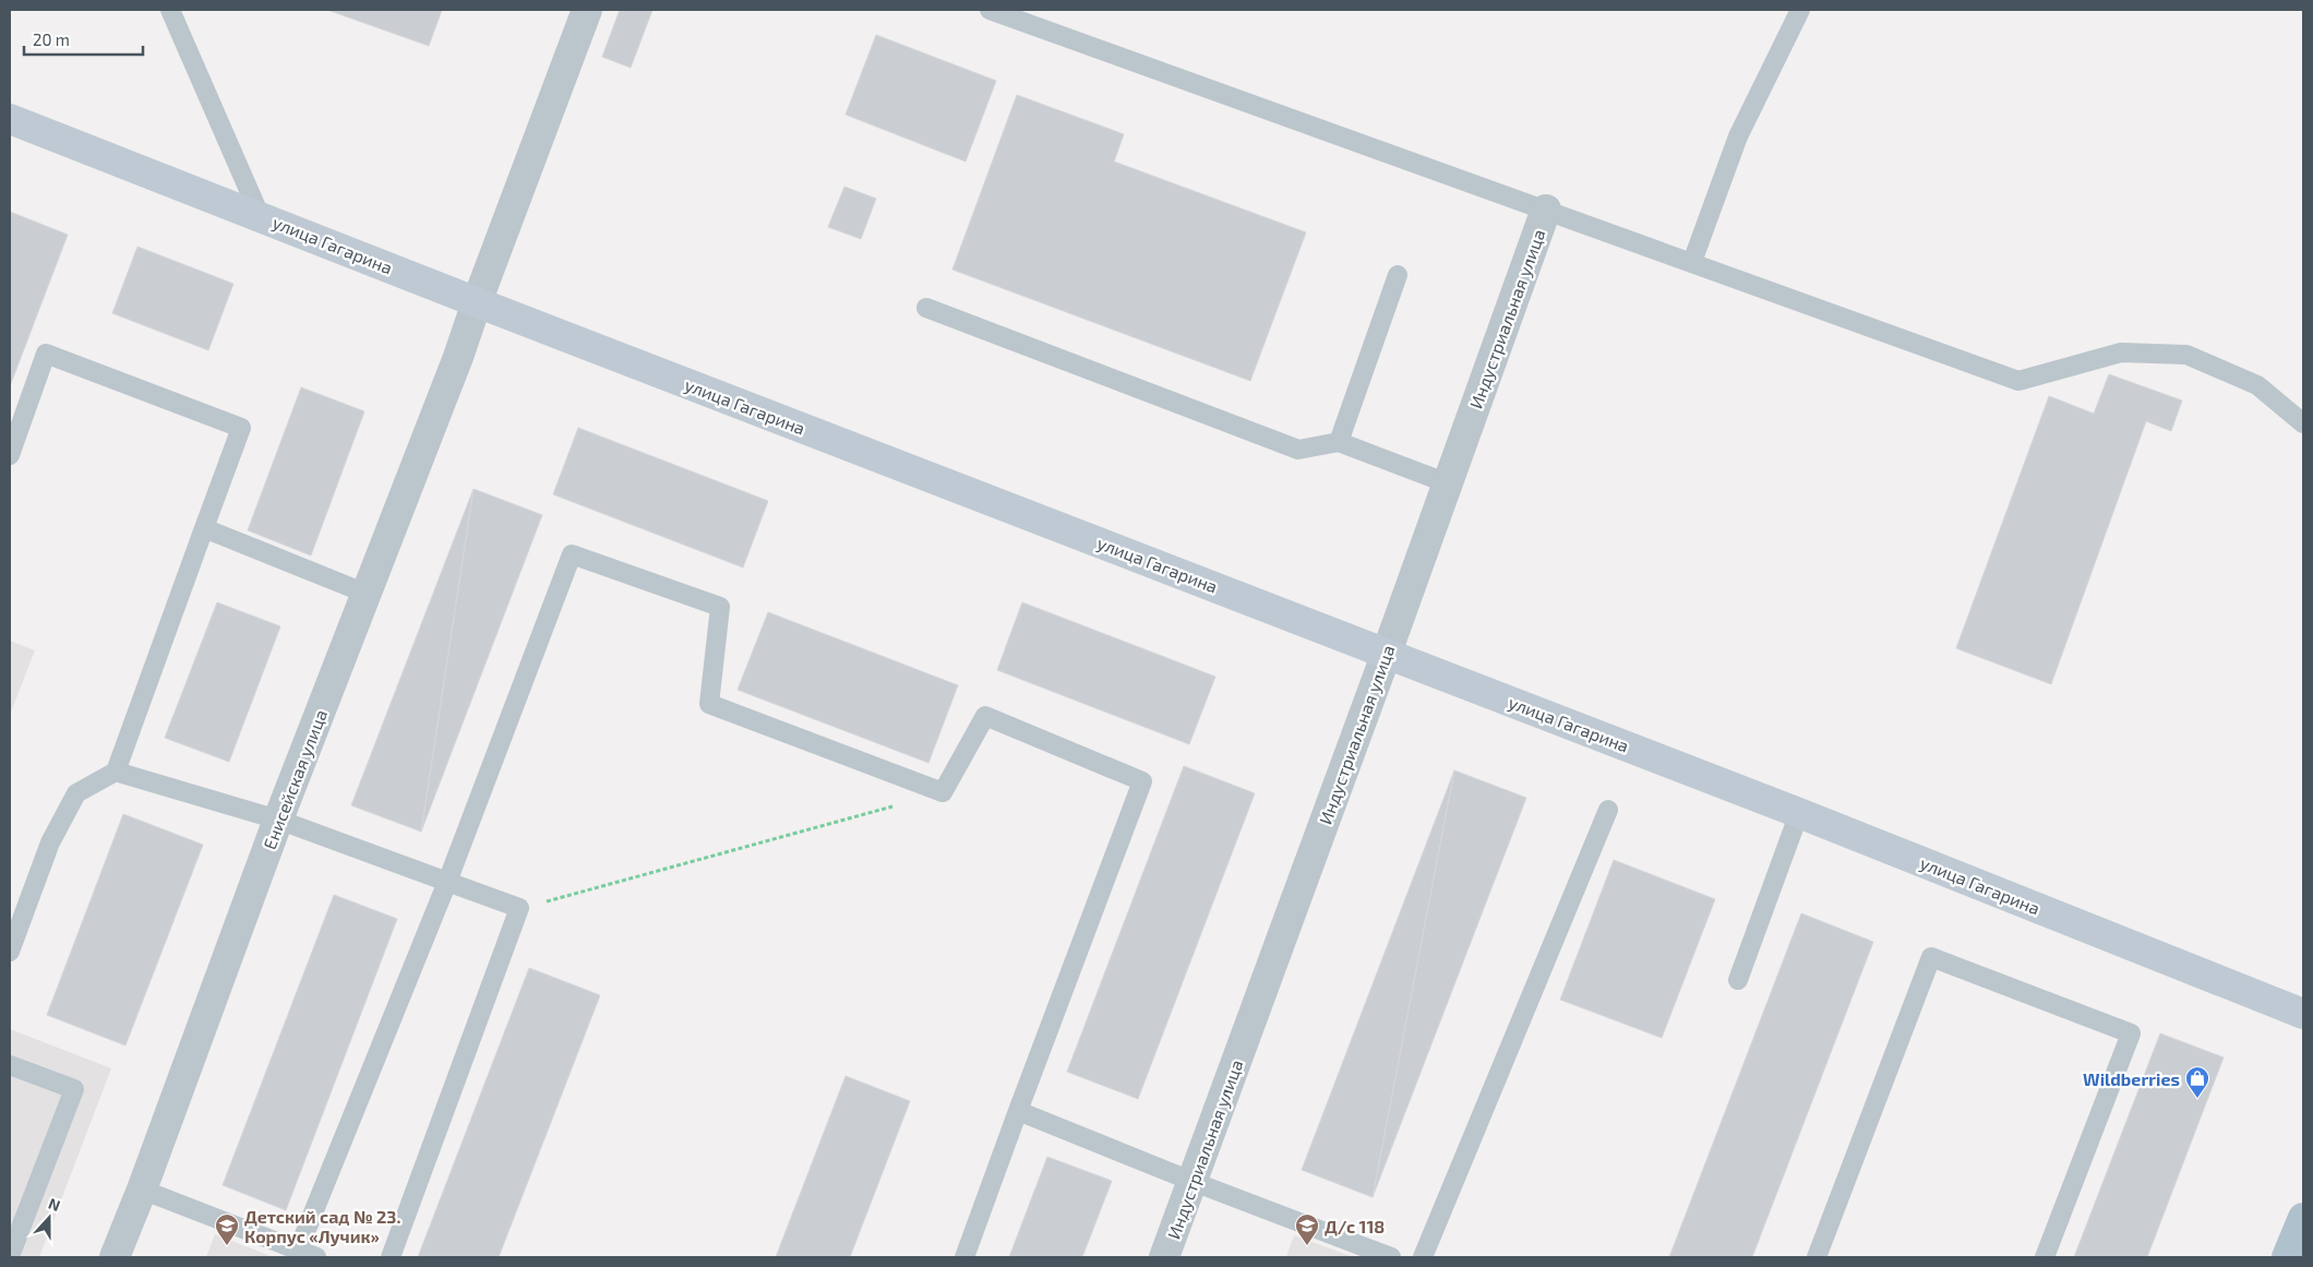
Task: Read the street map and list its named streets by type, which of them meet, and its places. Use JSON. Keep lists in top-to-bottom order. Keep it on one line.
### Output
{"streets":{"main road":["улица Гагарина"],"street":["Индустриальная улица","Енисейская улица"]},"crossings":[["улица Гагарина","Индустриальная улица"],["улица Гагарина","Енисейская улица"]],"places":{"shop":["Wildberries"],"school or university":["Детский сад № 23. Корпус «Лучик»","Д/с 118"]},"scale_bar":"20 m","north":"top"}
